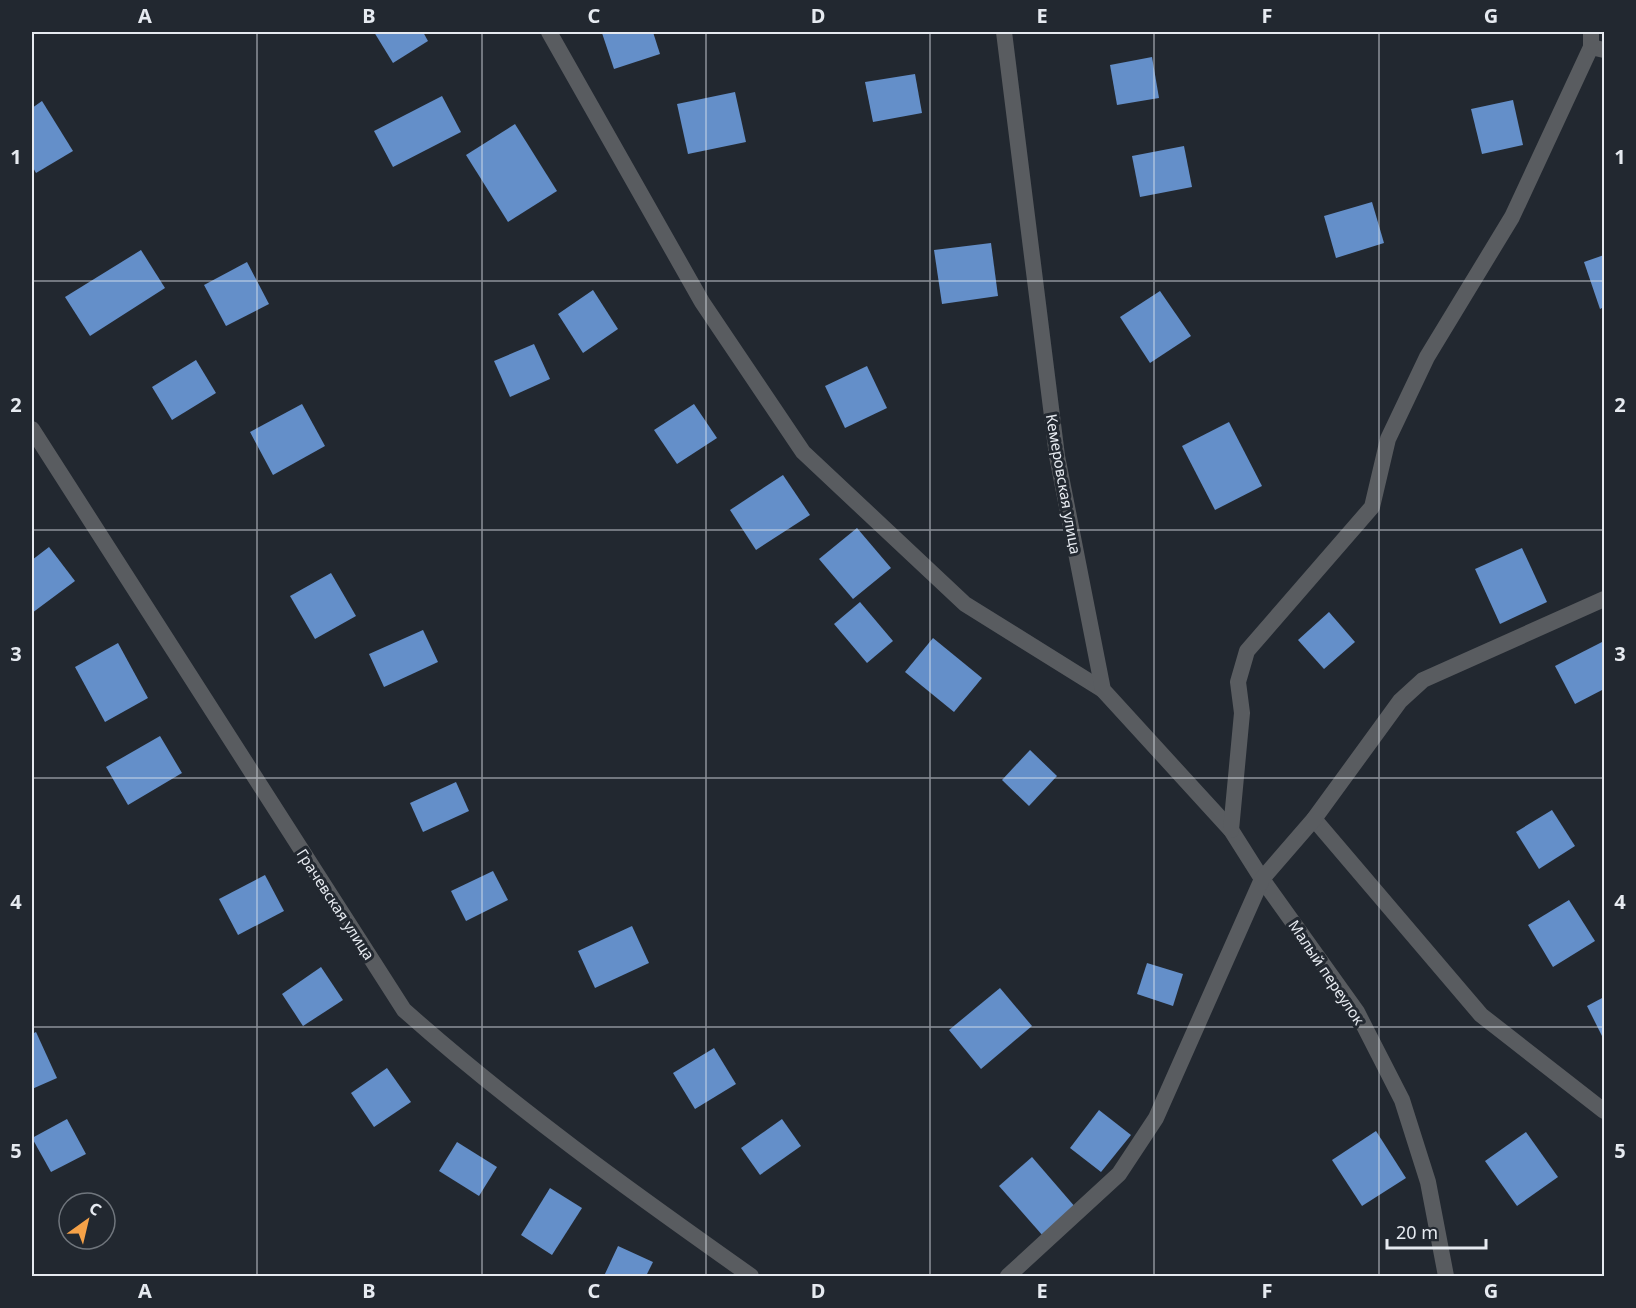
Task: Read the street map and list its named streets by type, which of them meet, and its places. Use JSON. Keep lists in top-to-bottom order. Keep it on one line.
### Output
{"streets":{"street":["Кемеровская улица","Грачевская улица","Малый переулок"]},"scale_bar":"20 m","north":"top right","grid":{"columns":["A","B","C","D","E","F","G"],"rows":["1","2","3","4","5"]}}
